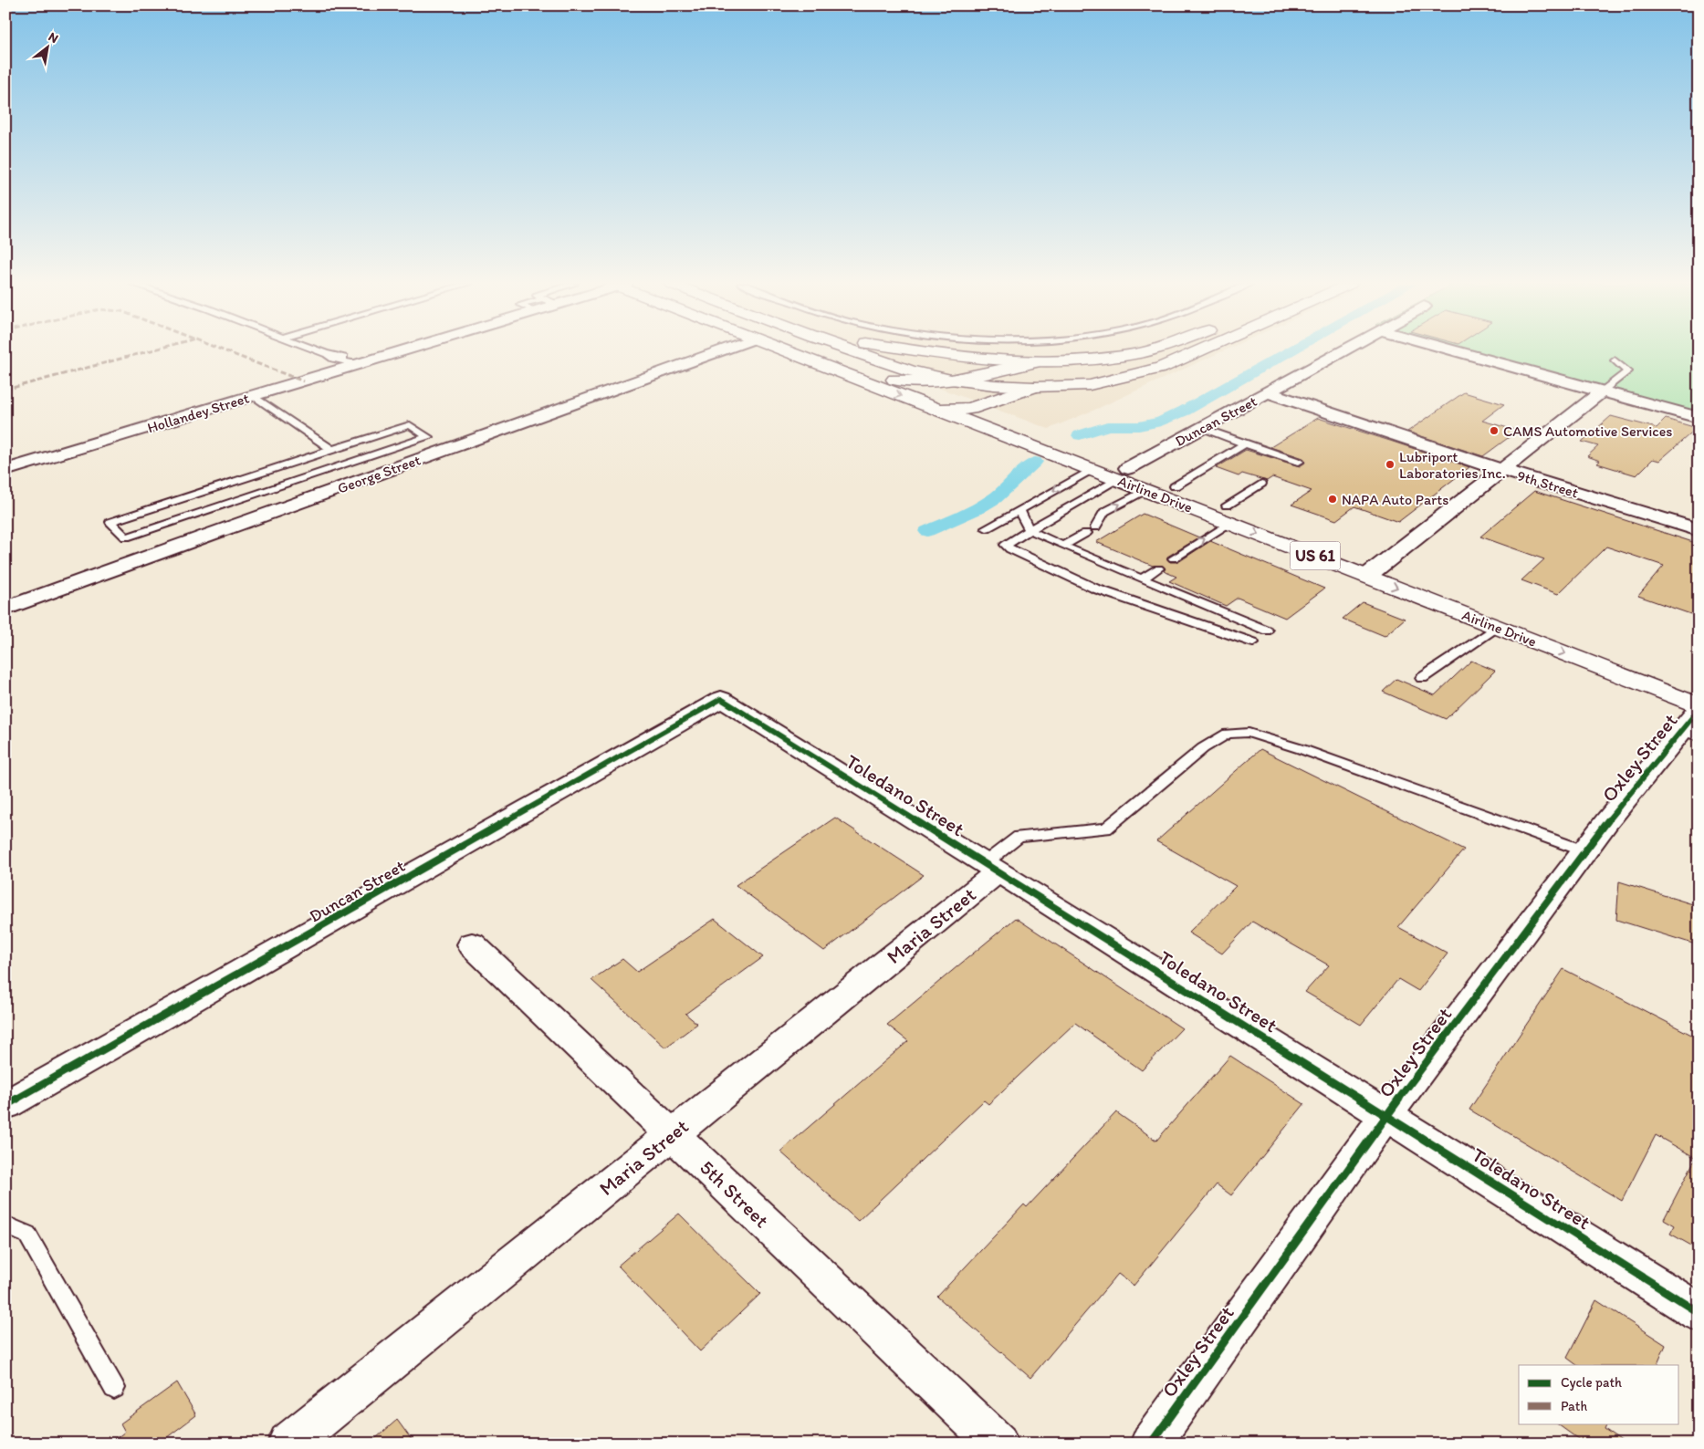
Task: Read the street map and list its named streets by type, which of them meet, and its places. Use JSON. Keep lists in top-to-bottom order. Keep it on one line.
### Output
{"streets":{"main road":["Airline Drive","US 61"],"street":["Hollandey Street","Duncan Street","George Street","9th Street","Oxley Street","Toledano Street","Maria Street","5th Street"]},"crossings":[["Duncan Street","9th Street"],["Duncan Street","Airline Drive"],["Duncan Street","Toledano Street"],["Airline Drive","Oxley Street"],["Oxley Street","Toledano Street"],["Toledano Street","Maria Street"],["Maria Street","5th Street"]],"places":["CAMS Automotive Services","Lubriport Laboratories Inc.","NAPA Auto Parts"],"legend":["Cycle path","Path"],"north":"top right"}
